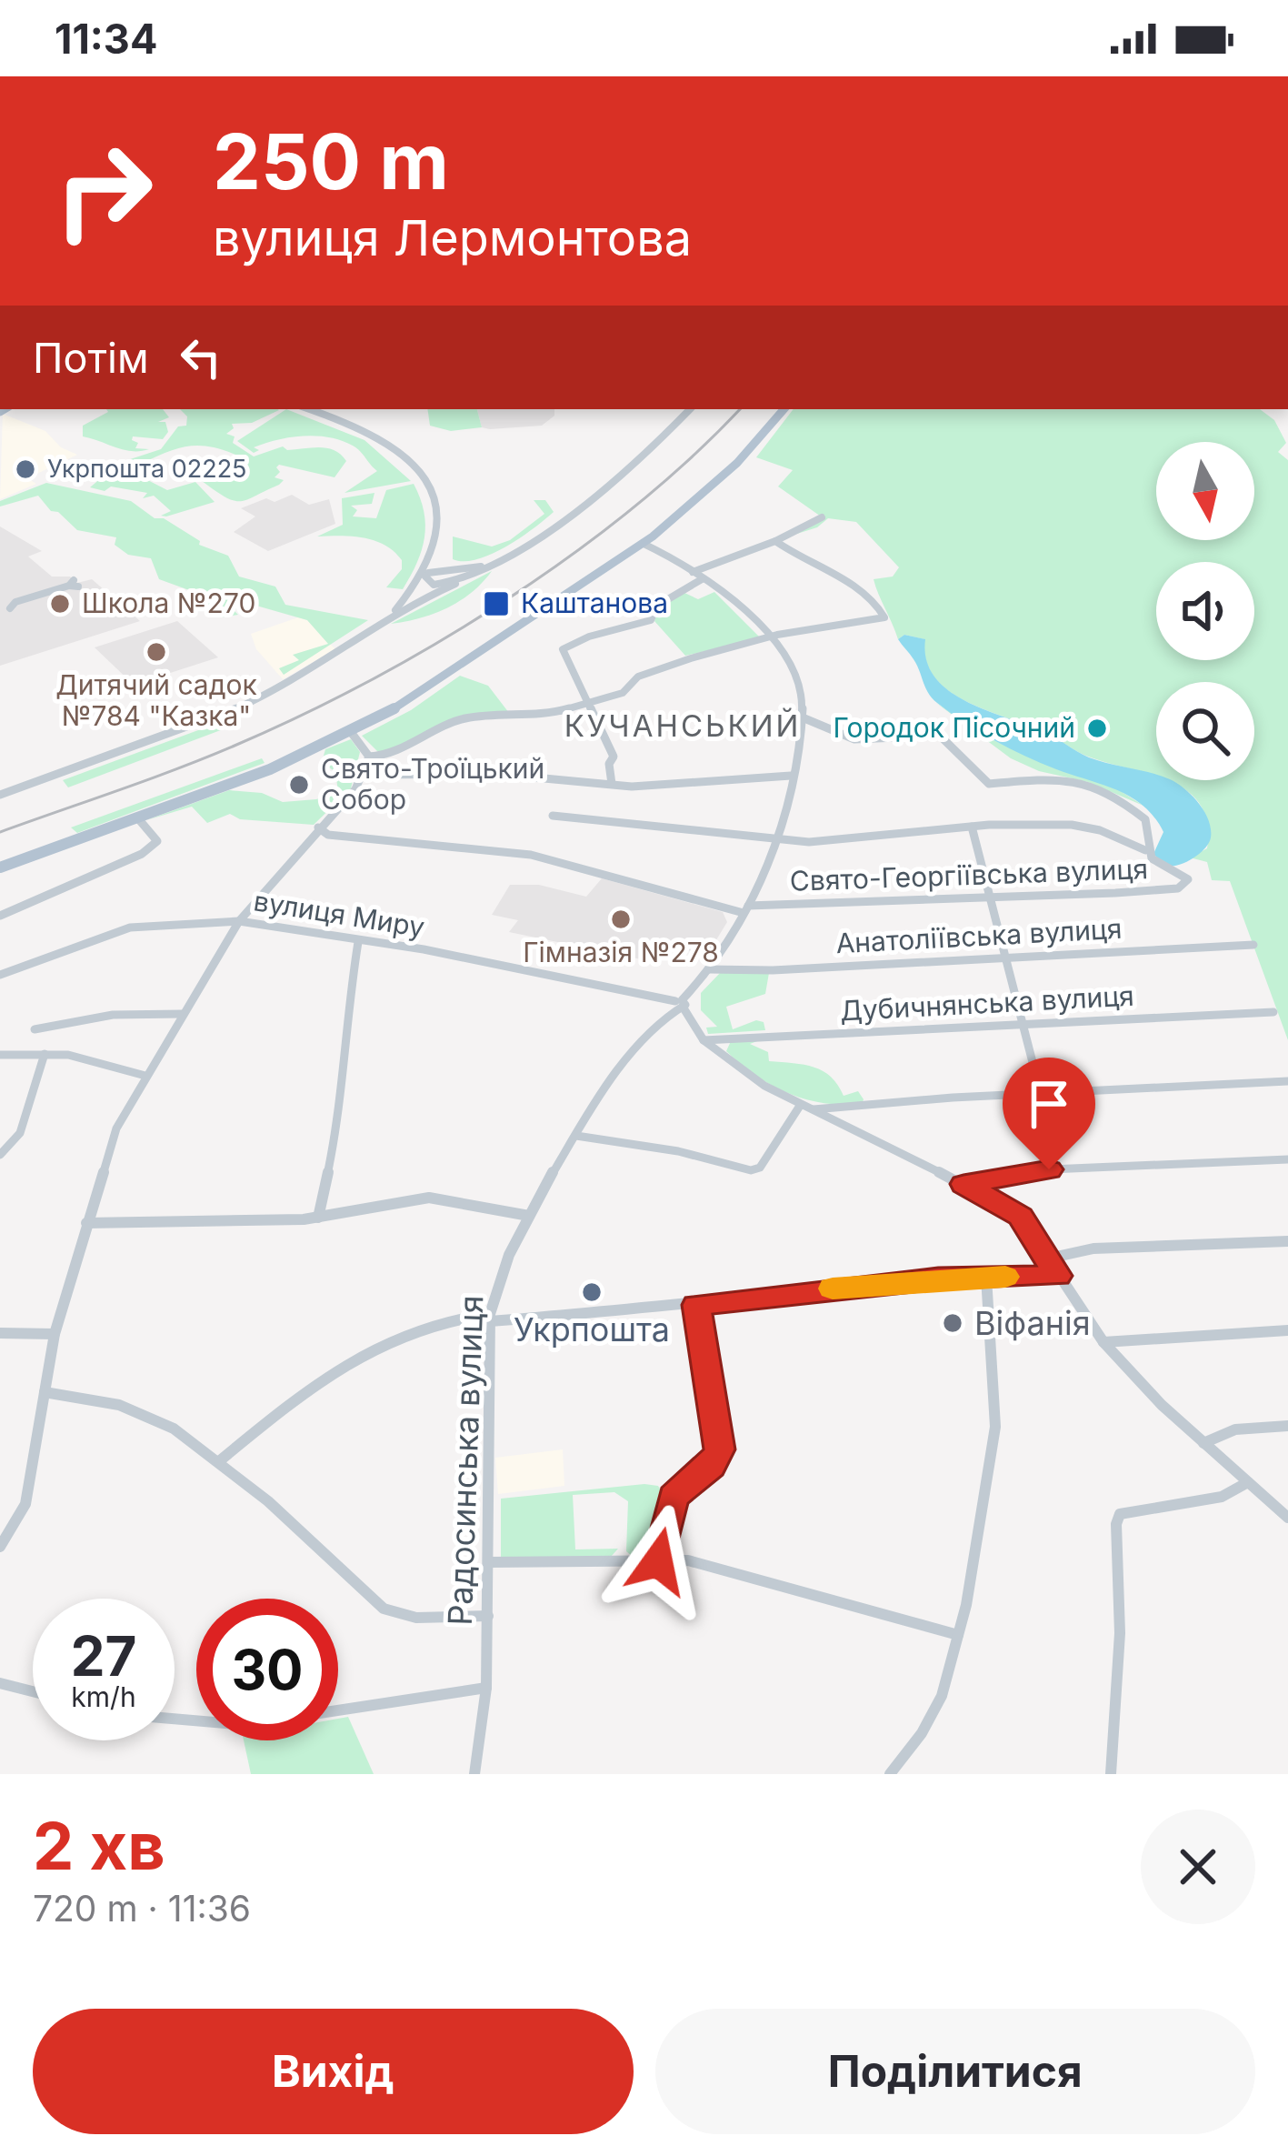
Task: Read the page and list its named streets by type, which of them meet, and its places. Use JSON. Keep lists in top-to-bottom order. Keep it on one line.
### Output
{"streets":{"street":["Свято-Георгіївська вулиця","вулиця Миру","Анатоліївська вулиця","Дубичнянська вулиця","Радосинська вулиця"]},"crossings":[["Свято-Георгіївська вулиця","Радосинська вулиця"],["вулиця Миру","Радосинська вулиця"],["Анатоліївська вулиця","Радосинська вулиця"]],"districts":["КУЧАНСЬКИЙ"],"places":{"other":["Укрпошта 02225","Школа №270","Дитячий садок №784 \"Казка\"","Городок Пісочний","Свято-Троїцький Собор","Гімназія №278","Укрпошта","Віфанія"],"transit":["Каштанова"]},"north":"bottom","page":{"status":"11:34","turn":["250 m","вулиця Лермонтова"],"then":"Потім","speed":"27 km/h","limit":"30","heading":["2 хв","720 m · 11:36"],"buttons":["Вихід","Поділитися"]}}
